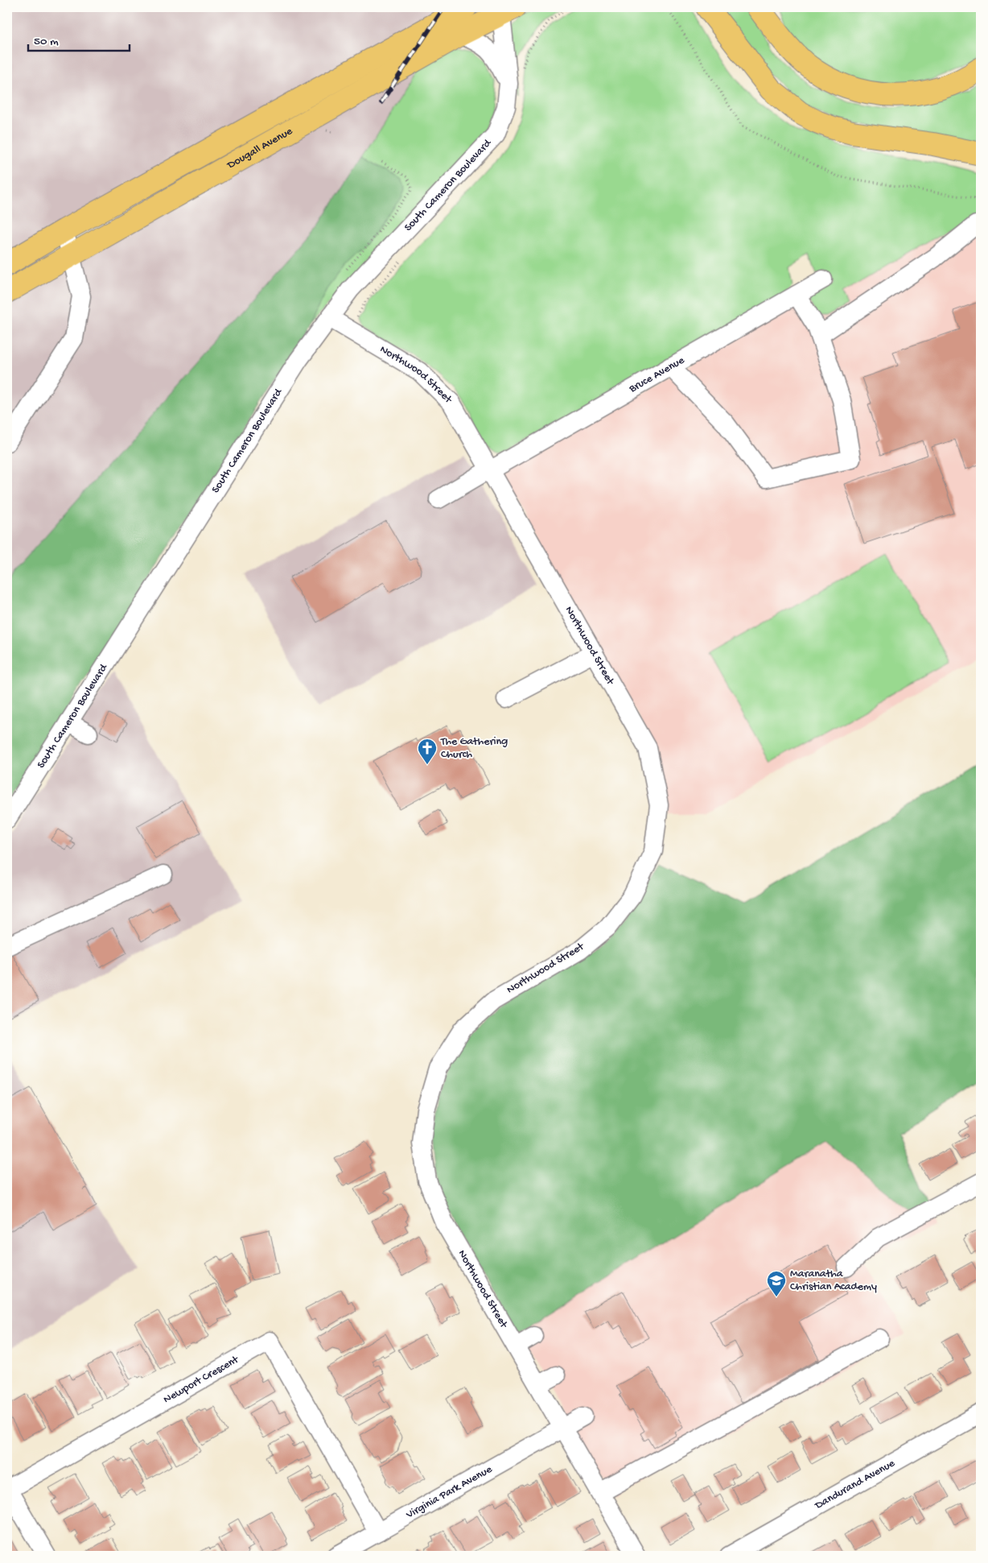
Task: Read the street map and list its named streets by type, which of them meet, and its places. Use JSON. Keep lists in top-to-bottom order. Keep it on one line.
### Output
{"streets":{"main road":["Dougall Avenue"],"street":["South Cameron Boulevard","Bruce Avenue","Northwood Street","Newport Crescent","Dandurand Avenue","Virginia Park Avenue"]},"crossings":[["Dougall Avenue","South Cameron Boulevard"],["South Cameron Boulevard","Northwood Street"],["Bruce Avenue","Northwood Street"],["Northwood Street","Virginia Park Avenue"],["Newport Crescent","Virginia Park Avenue"]],"places":{"church":["The Gathering Church"],"school or university":["Maranatha Christian Academy"]},"scale_bar":"50 m"}
